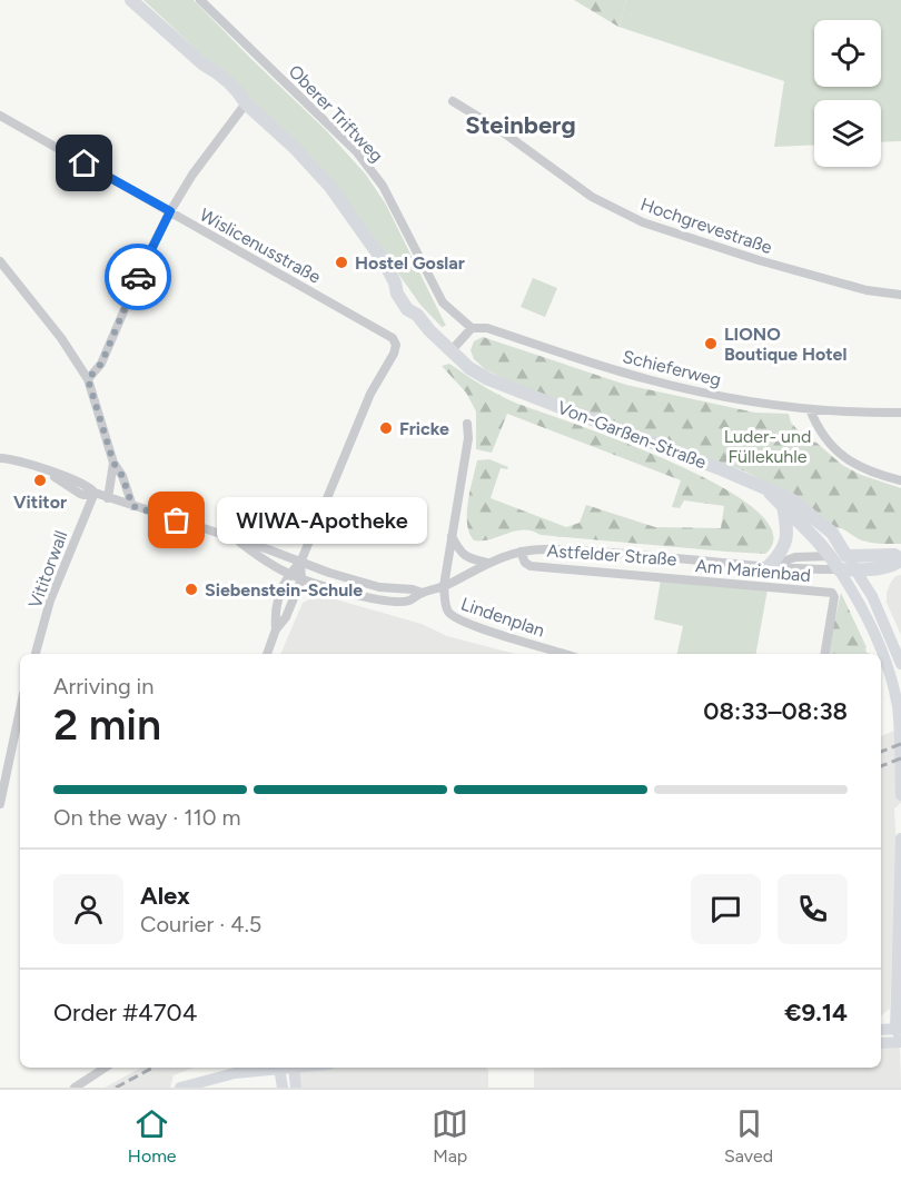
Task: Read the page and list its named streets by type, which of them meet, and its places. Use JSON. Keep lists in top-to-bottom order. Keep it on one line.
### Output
{"streets":{"main road":["Von-Garßen-Straße","Astfelder Straße"],"street":["Oberer Triftweg","Hochgrevestraße","Wislicenusstraße","Schieferweg","Vititorwall","Am Marienbad","Lindenplan"]},"crossings":[["Oberer Triftweg","Schieferweg"],["Wislicenusstraße","Astfelder Straße"],["Von-Garßen-Straße","Astfelder Straße"],["Astfelder Straße","Vititorwall"],["Astfelder Straße","Am Marienbad"],["Astfelder Straße","Lindenplan"]],"districts":["Steinberg"],"parks":["Luder- und Füllekuhle"],"places":["Hostel Goslar","LIONO Boutique Hotel","Fricke","Vititor","WIWA-Apotheke","Siebenstein-Schule"],"page":{"bubble":"WIWA-Apotheke","heading":["2 min","Arriving in","08:33–08:38"],"panel":["Alex","Courier · 4.5","Order #4704","€9.14"],"bar":"On the way · 110 m","tabs":["Home","Map","Saved"]}}
